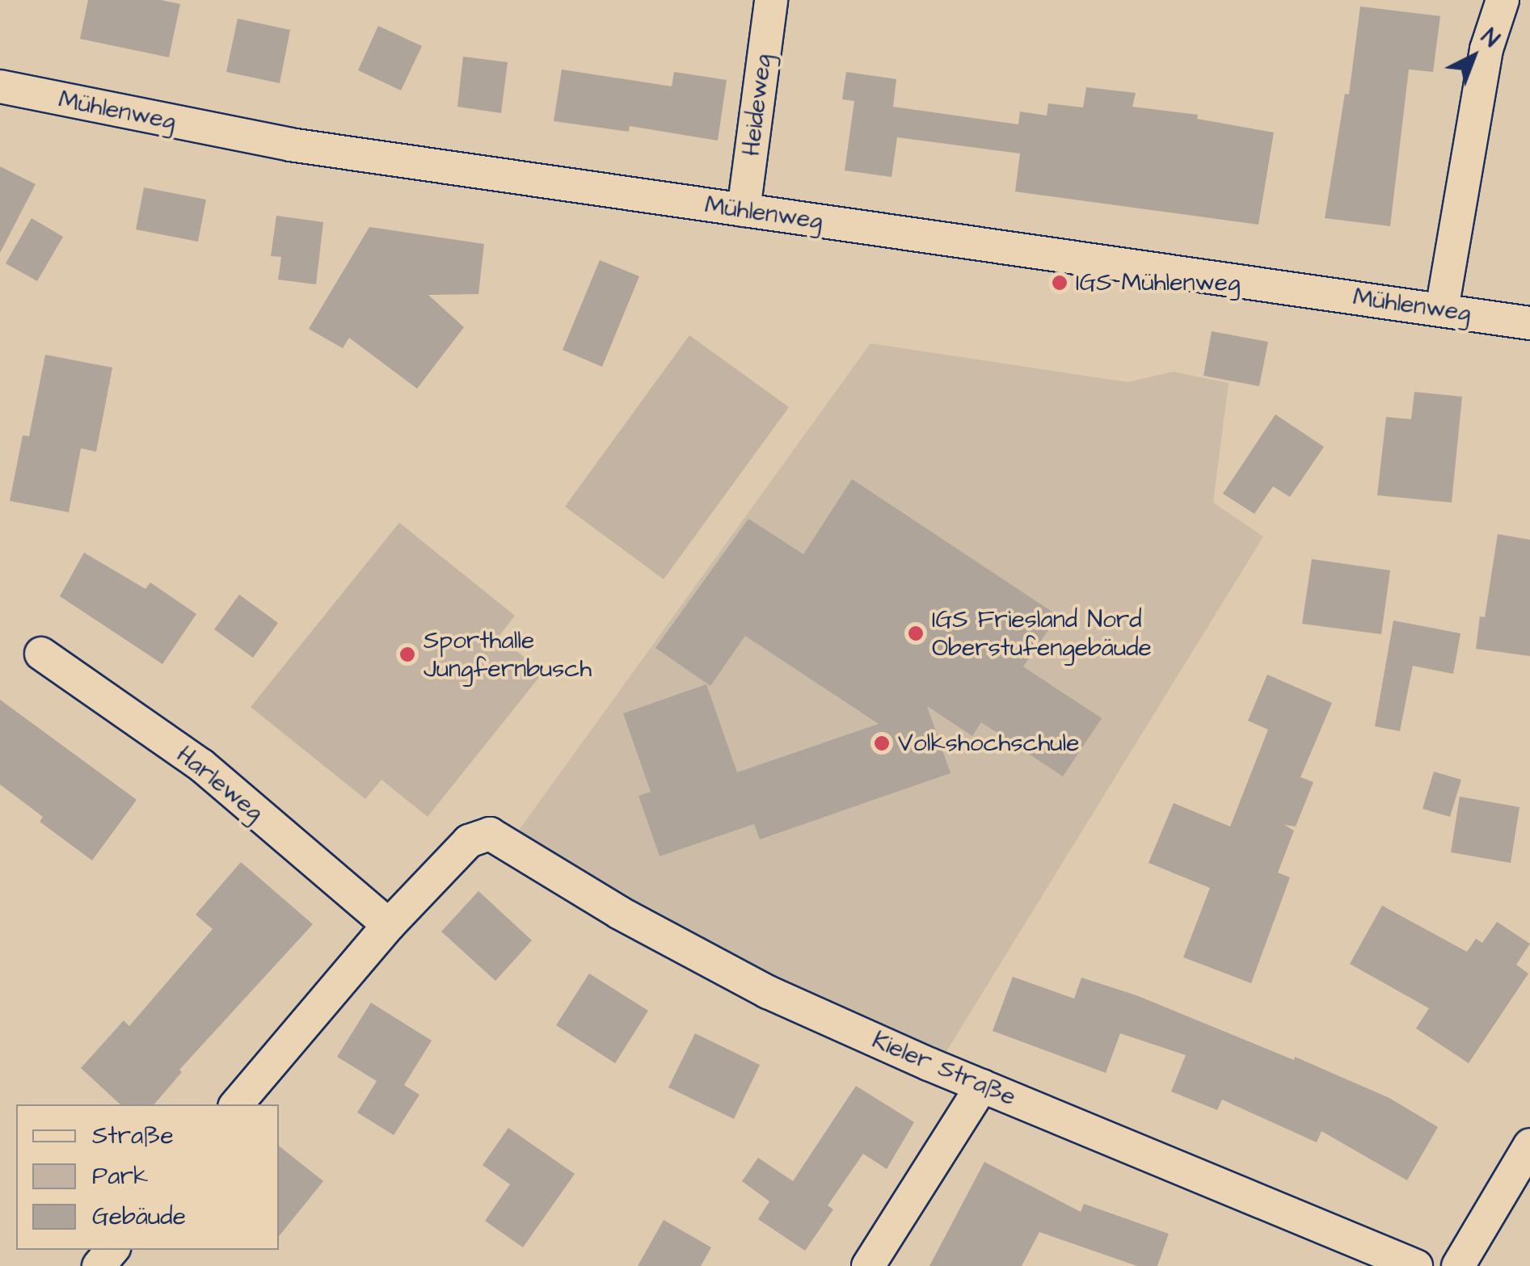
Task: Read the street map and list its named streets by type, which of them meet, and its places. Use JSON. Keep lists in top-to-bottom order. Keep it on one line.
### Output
{"streets":{"street":["Heideweg","Mühlenweg","Harleweg","Kieler Straße"]},"crossings":[["Heideweg","Mühlenweg"],["Harleweg","Kieler Straße"]],"places":["IGS Mühlenweg","IGS Friesland Nord Oberstufengebäude","Sporthalle Jungfernbusch","Volkshochschule"],"legend":["Straße","Park","Gebäude"],"north":"top right"}
